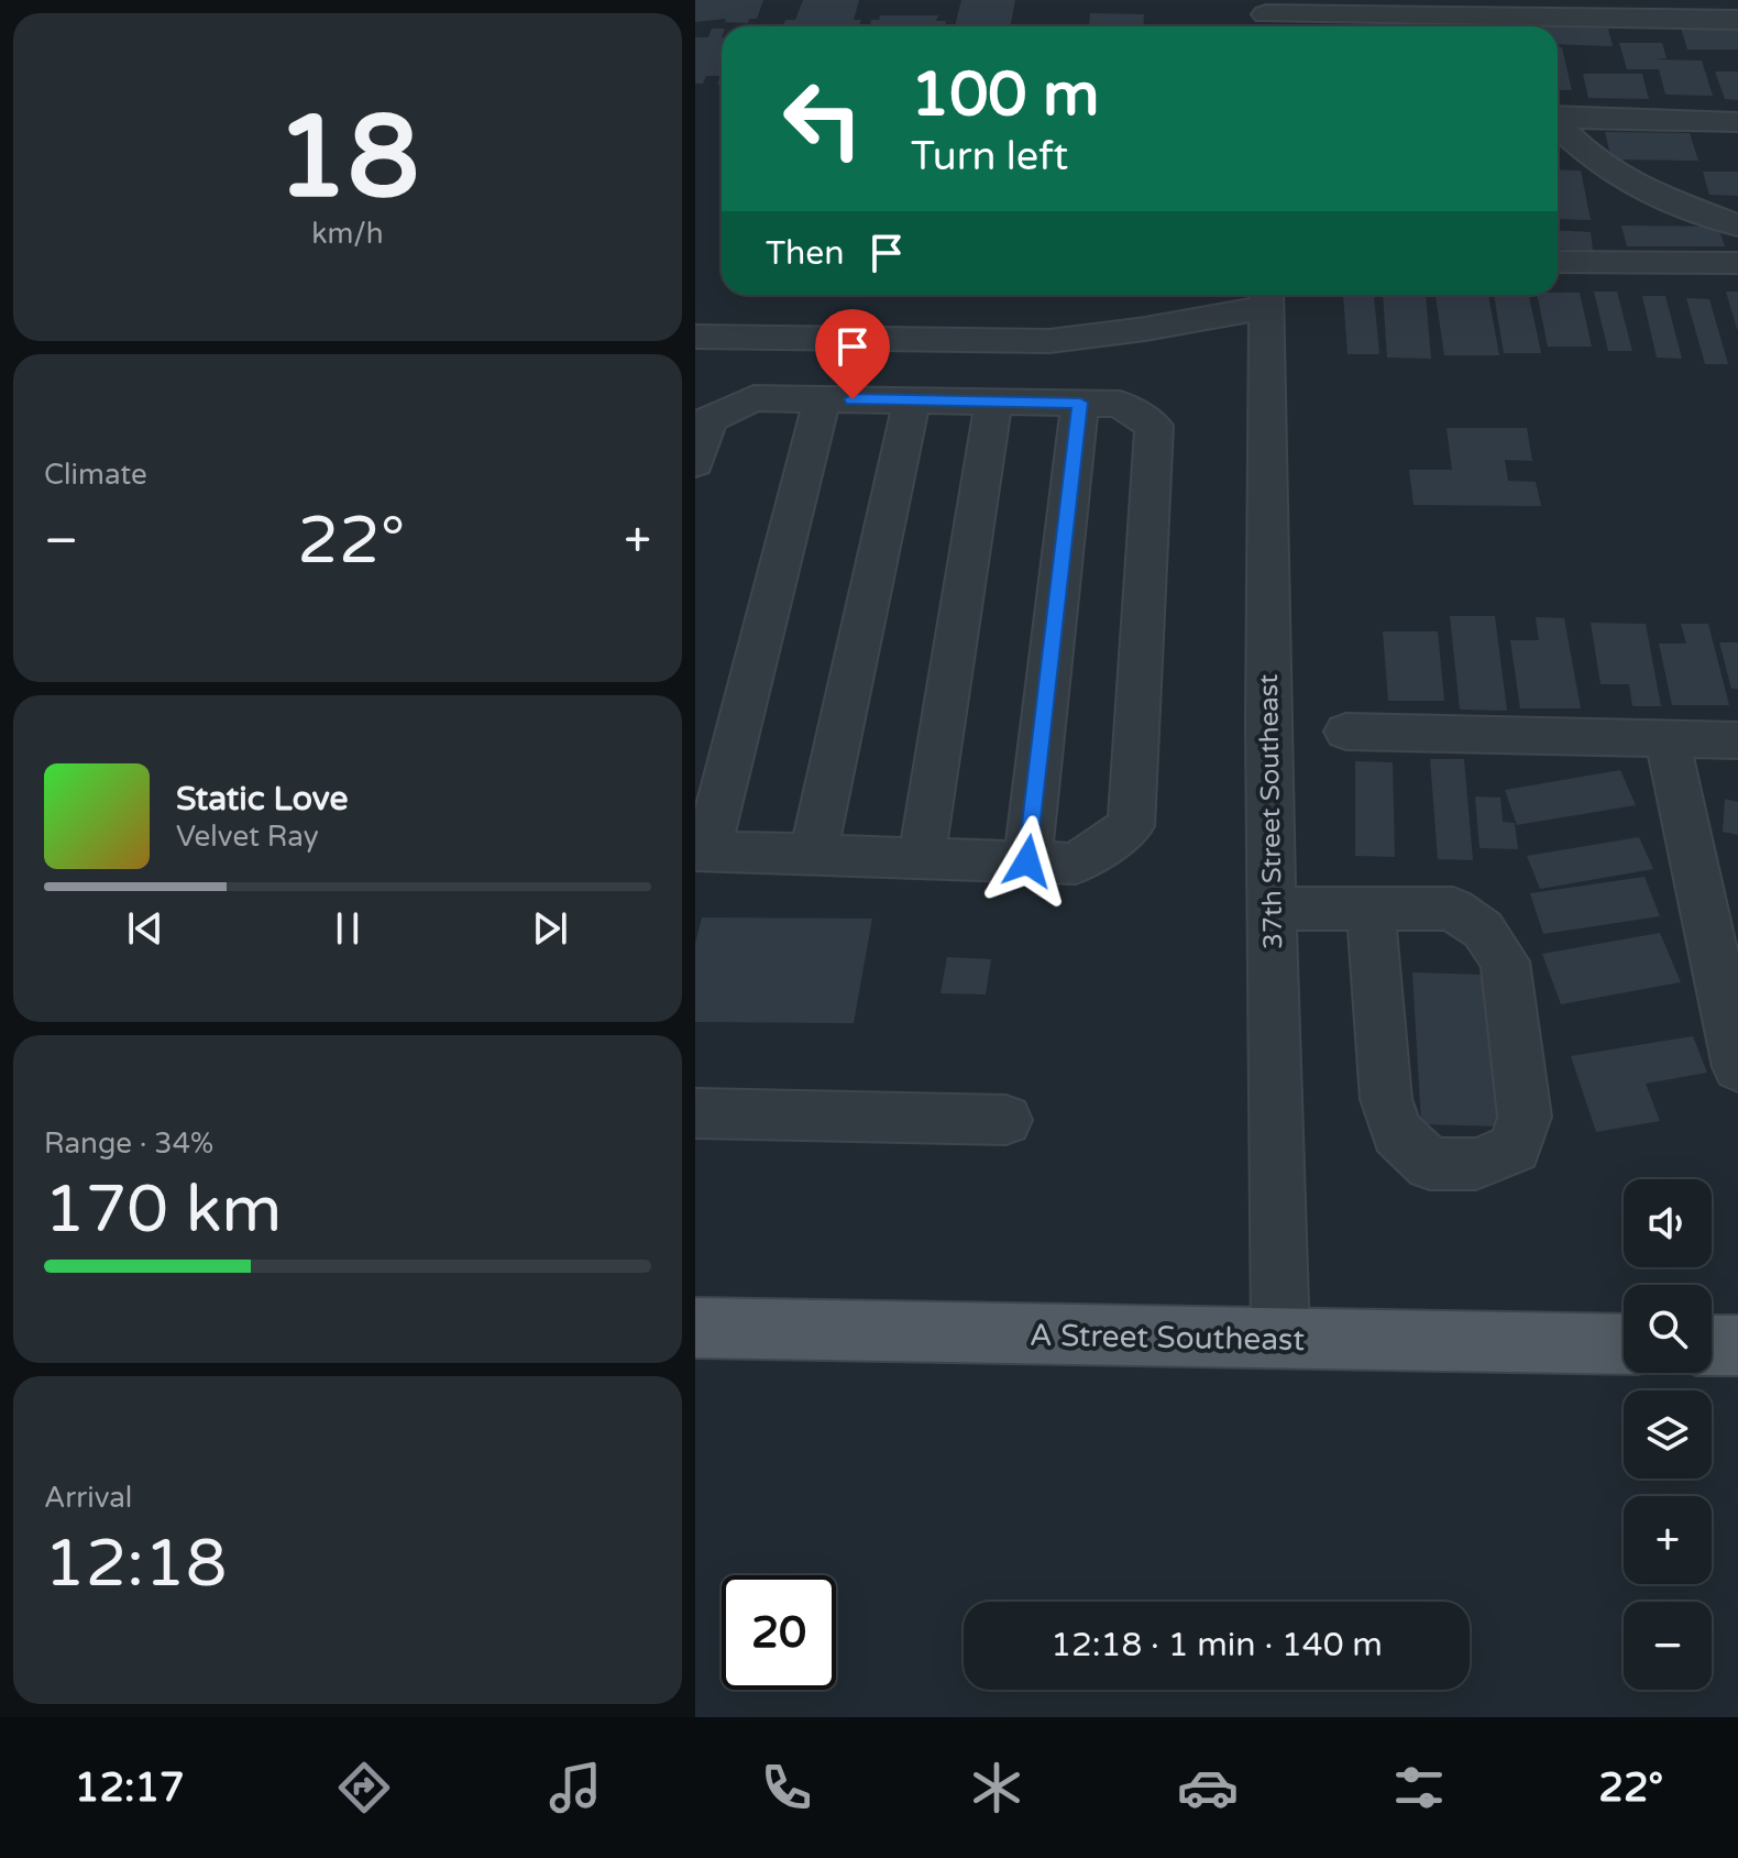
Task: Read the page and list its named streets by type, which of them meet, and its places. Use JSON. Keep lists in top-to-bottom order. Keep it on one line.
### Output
{"streets":{"main road":["A Street Southeast"],"street":["37th Street Southeast"]},"crossings":[["37th Street Southeast","A Street Southeast"]],"page":{"tile":[["18","km/h"],"Climate",["Range · 34%","170 km"],["Arrival","12:18"]],"turn":["100 m","Turn left"],"then":"Then","heat":["−","22°","+"],"song":["Static Love","Velvet Ray"],"map_buttons":["+","−"],"limit":"20","trip":"12:18 · 1 min · 140 m","tabs":["12:17","22°"]}}
